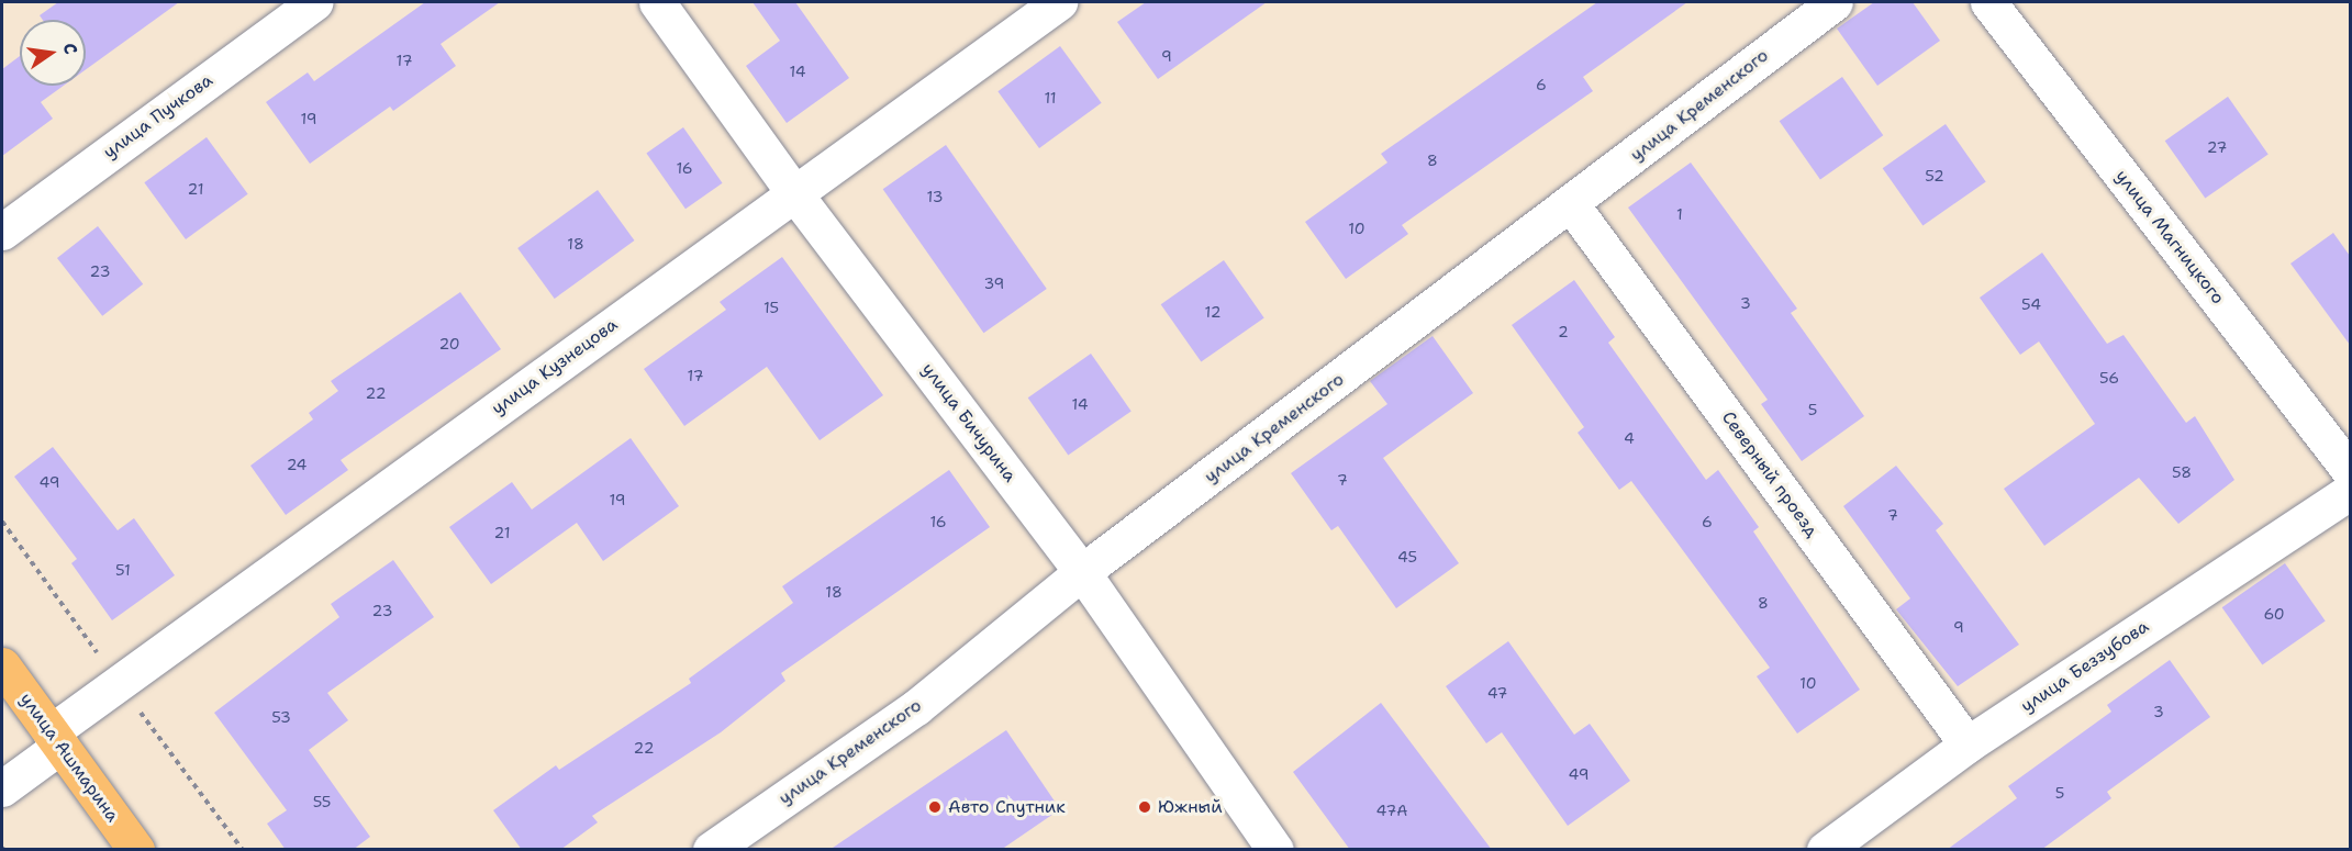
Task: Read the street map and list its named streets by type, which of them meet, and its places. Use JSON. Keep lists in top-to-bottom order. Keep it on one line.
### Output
{"streets":{"main road":["улица Ашмарина"],"street":["улица Кременского","улица Пучкова","улица Магницкого","улица Кузнецова","улица Бичурина","Северный проезд","улица Беззубова"]},"crossings":[["улица Кременского","улица Бичурина"],["улица Кременского","Северный проезд"],["улица Кузнецова","улица Бичурина"],["улица Кузнецова","улица Ашмарина"],["Северный проезд","улица Беззубова"]],"places":["Авто Спутник","Южный"],"house_numbers":["9","17","14","6","11","19","27","8","16","52","21","13","1","10","18","23","39","3","54","15","12","2","20","17","56","22","14","5","4","24","58","7","49","19","7","16","6","21","45","51","18","8","23","60","9","10","47","3","53","22","49","5","55","47А"],"north":"right"}
